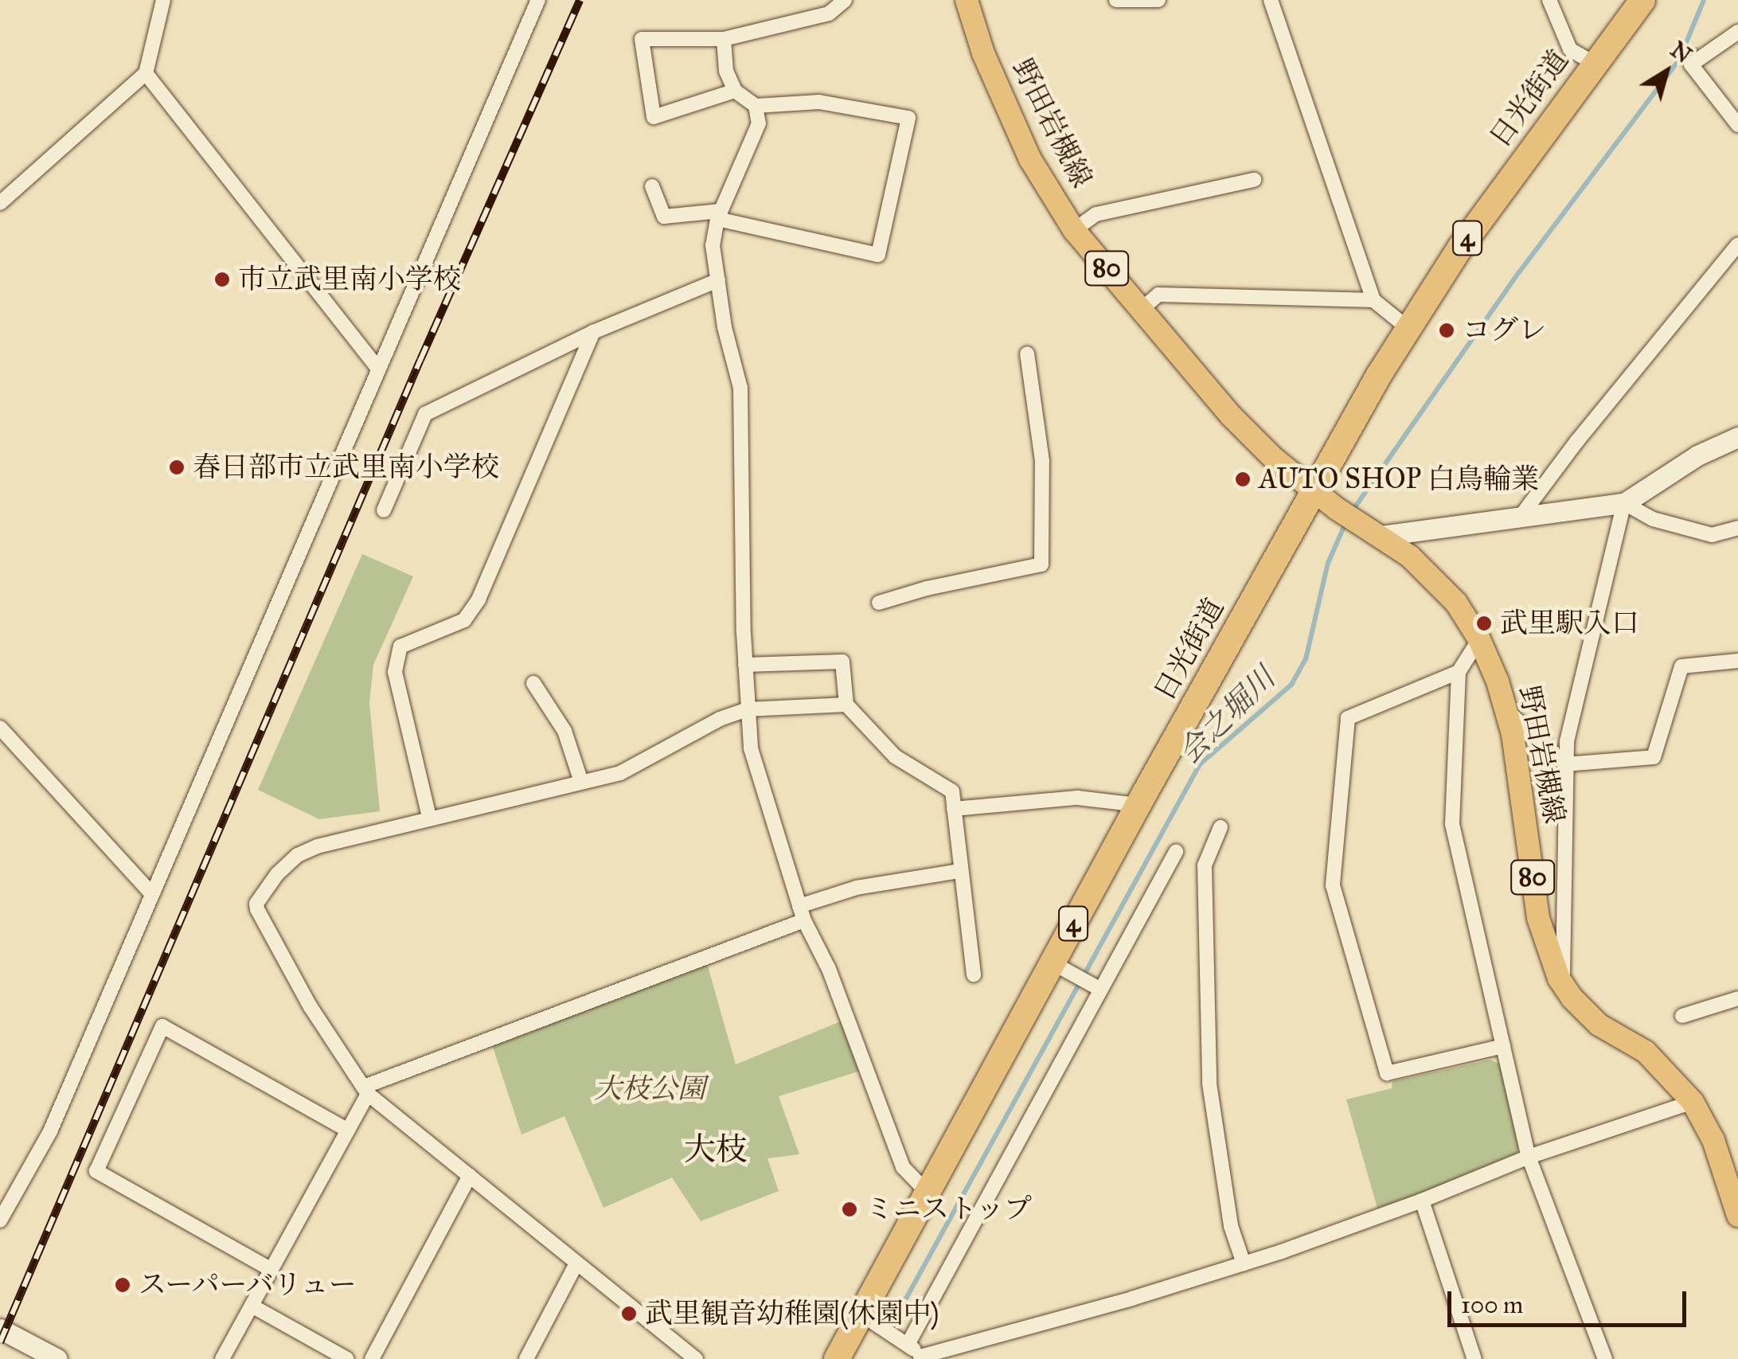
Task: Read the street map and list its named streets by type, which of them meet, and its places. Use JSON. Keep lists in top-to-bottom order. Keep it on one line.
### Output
{"streets":{"highway":["日光街道","4"],"main road":["野田岩槻線","80"]},"crossings":[["日光街道","野田岩槻線"]],"districts":["大枝"],"water":["会之堀川"],"parks":["大枝公園"],"places":["市立武里南小学校","コグレ","春日部市立武里南小学校","AUTO SHOP 白鳥輪業","武里駅入口","ミニストップ","スーパーバリュー","武里観音幼稚園(休園中)"],"scale_bar":"100 m","north":"top right"}
